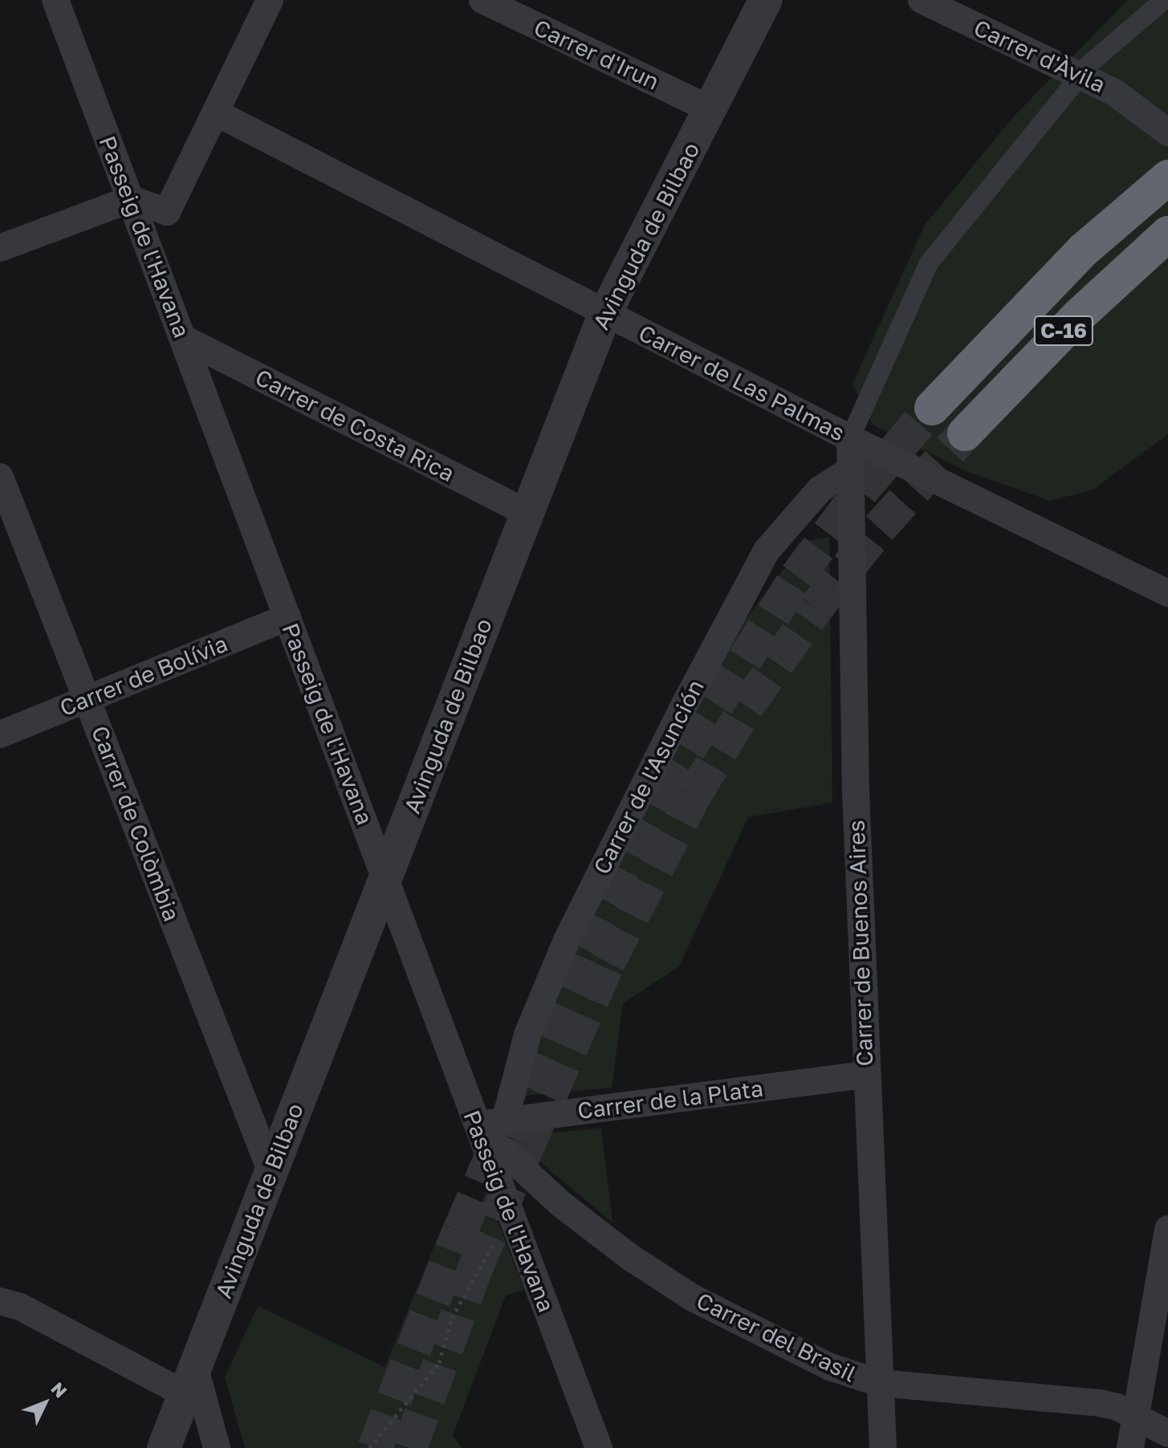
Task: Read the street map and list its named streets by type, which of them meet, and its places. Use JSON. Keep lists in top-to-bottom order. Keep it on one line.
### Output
{"streets":{"highway":["C-16"],"street":["Carrer d'Irun","Carrer d'Àvila","Avinguda de Bilbao","Passeig de l'Havana","Carrer de Las Palmas","Carrer de Costa Rica","Carrer de Bolívia","Carrer de l'Asunción","Carrer de Colòmbia","Carrer de Buenos Aires","Carrer de la Plata","Carrer del Brasil"]},"crossings":[["Carrer d'Irun","Avinguda de Bilbao"],["Avinguda de Bilbao","Passeig de l'Havana"],["Avinguda de Bilbao","Carrer de Las Palmas"],["Avinguda de Bilbao","Carrer de Costa Rica"],["Avinguda de Bilbao","Carrer de Colòmbia"],["Passeig de l'Havana","Carrer de Costa Rica"],["Passeig de l'Havana","Carrer de Bolívia"],["Passeig de l'Havana","Carrer de la Plata"],["Passeig de l'Havana","Carrer del Brasil"],["Carrer de Las Palmas","Carrer de Buenos Aires"],["Carrer de Bolívia","Carrer de Colòmbia"],["Carrer de l'Asunción","Carrer de Buenos Aires"],["Carrer de l'Asunción","Carrer de la Plata"],["Carrer de Buenos Aires","Carrer de la Plata"],["Carrer de Buenos Aires","Carrer del Brasil"],["Carrer de la Plata","Carrer del Brasil"]],"north":"top right"}
